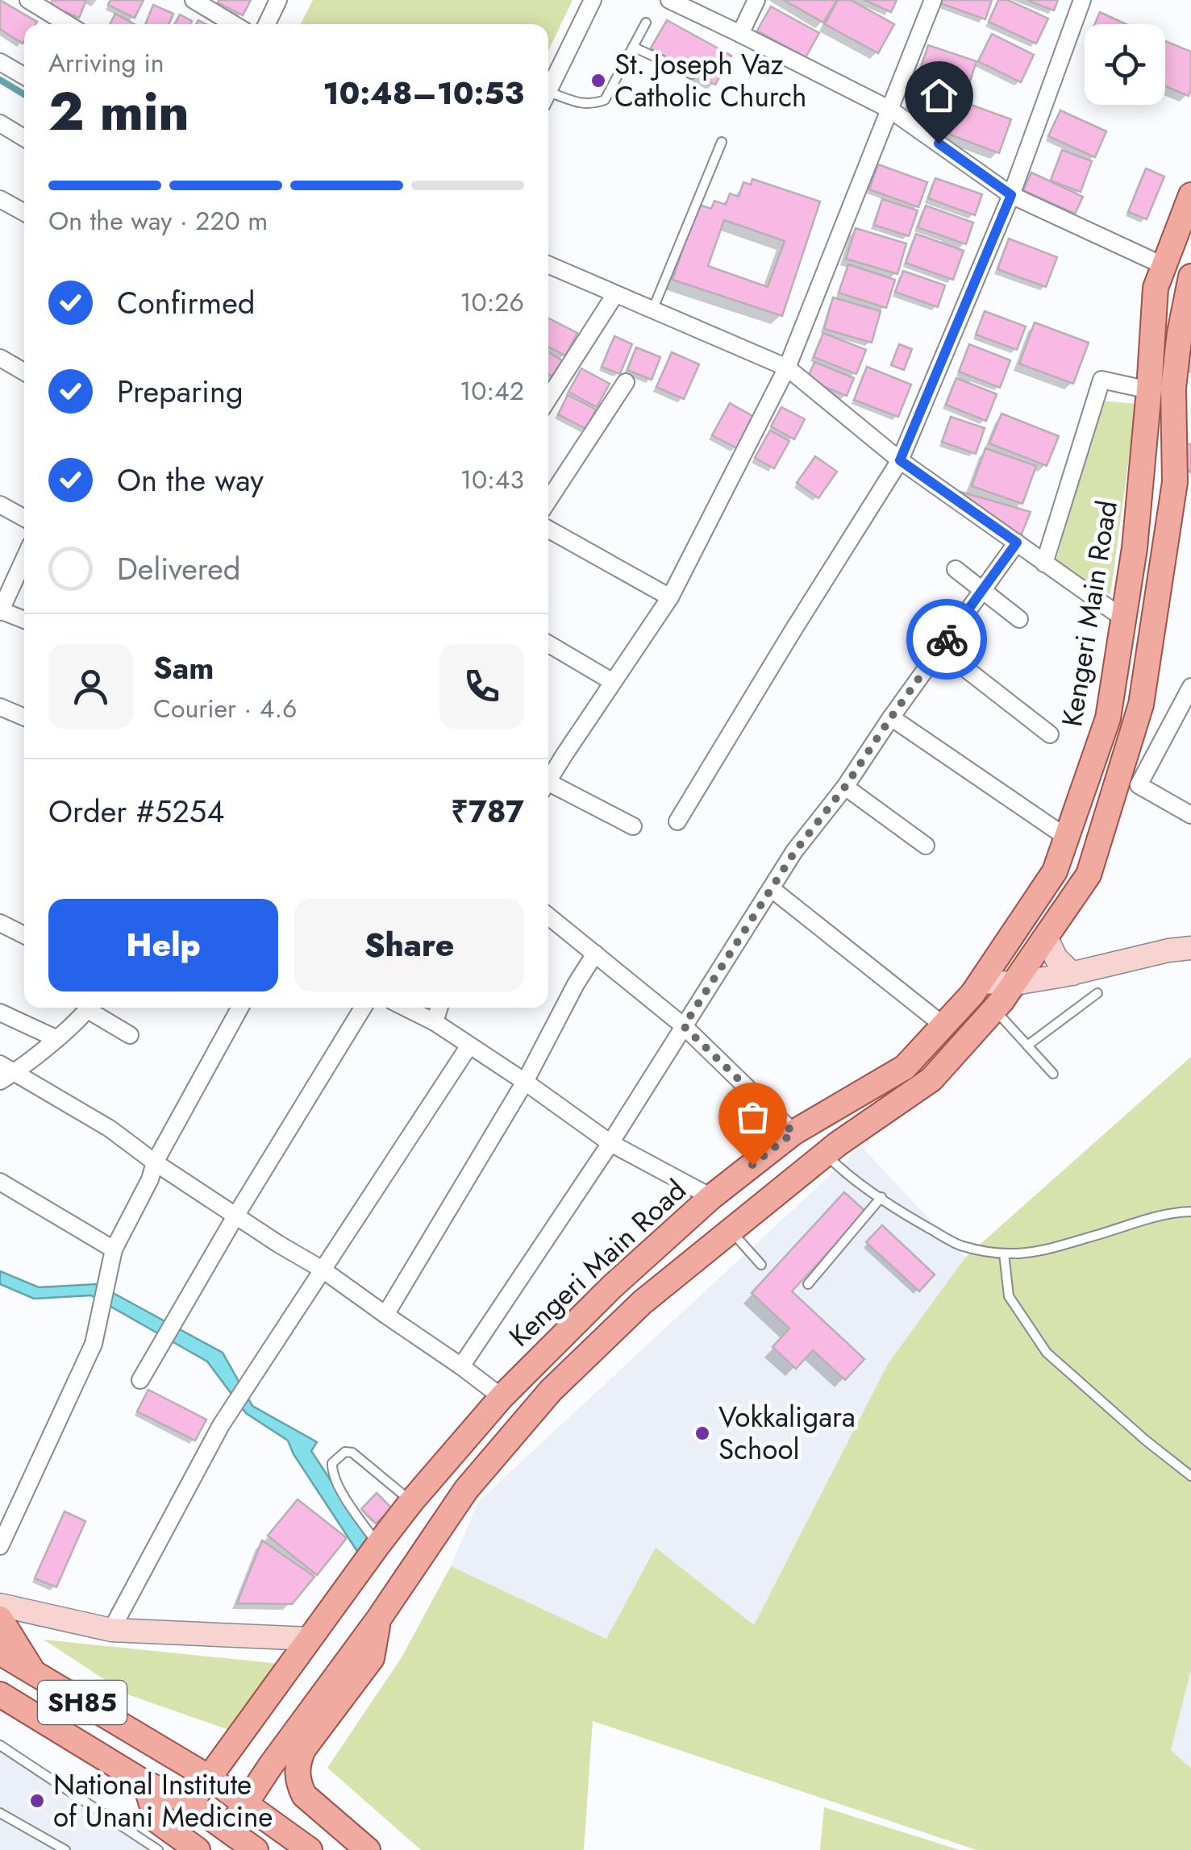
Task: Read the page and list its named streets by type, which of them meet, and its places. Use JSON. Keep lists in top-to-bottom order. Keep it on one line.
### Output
{"streets":{"main road":["Kengeri Main Road","SH85"]},"crossings":[["Kengeri Main Road","SH85"]],"places":["St. Joseph Vaz Catholic Church","Vokkaligara School","National Institute of Unani Medicine"],"page":{"heading":["2 min","Arriving in","10:48–10:53"],"panel":["Sam","Courier · 4.6","Order #5254","₹787"],"bar":"On the way · 220 m","list":[["Confirmed","10:26"],["Preparing","10:42"],["On the way","10:43"],"Delivered"],"buttons":["Help","Share"]}}
